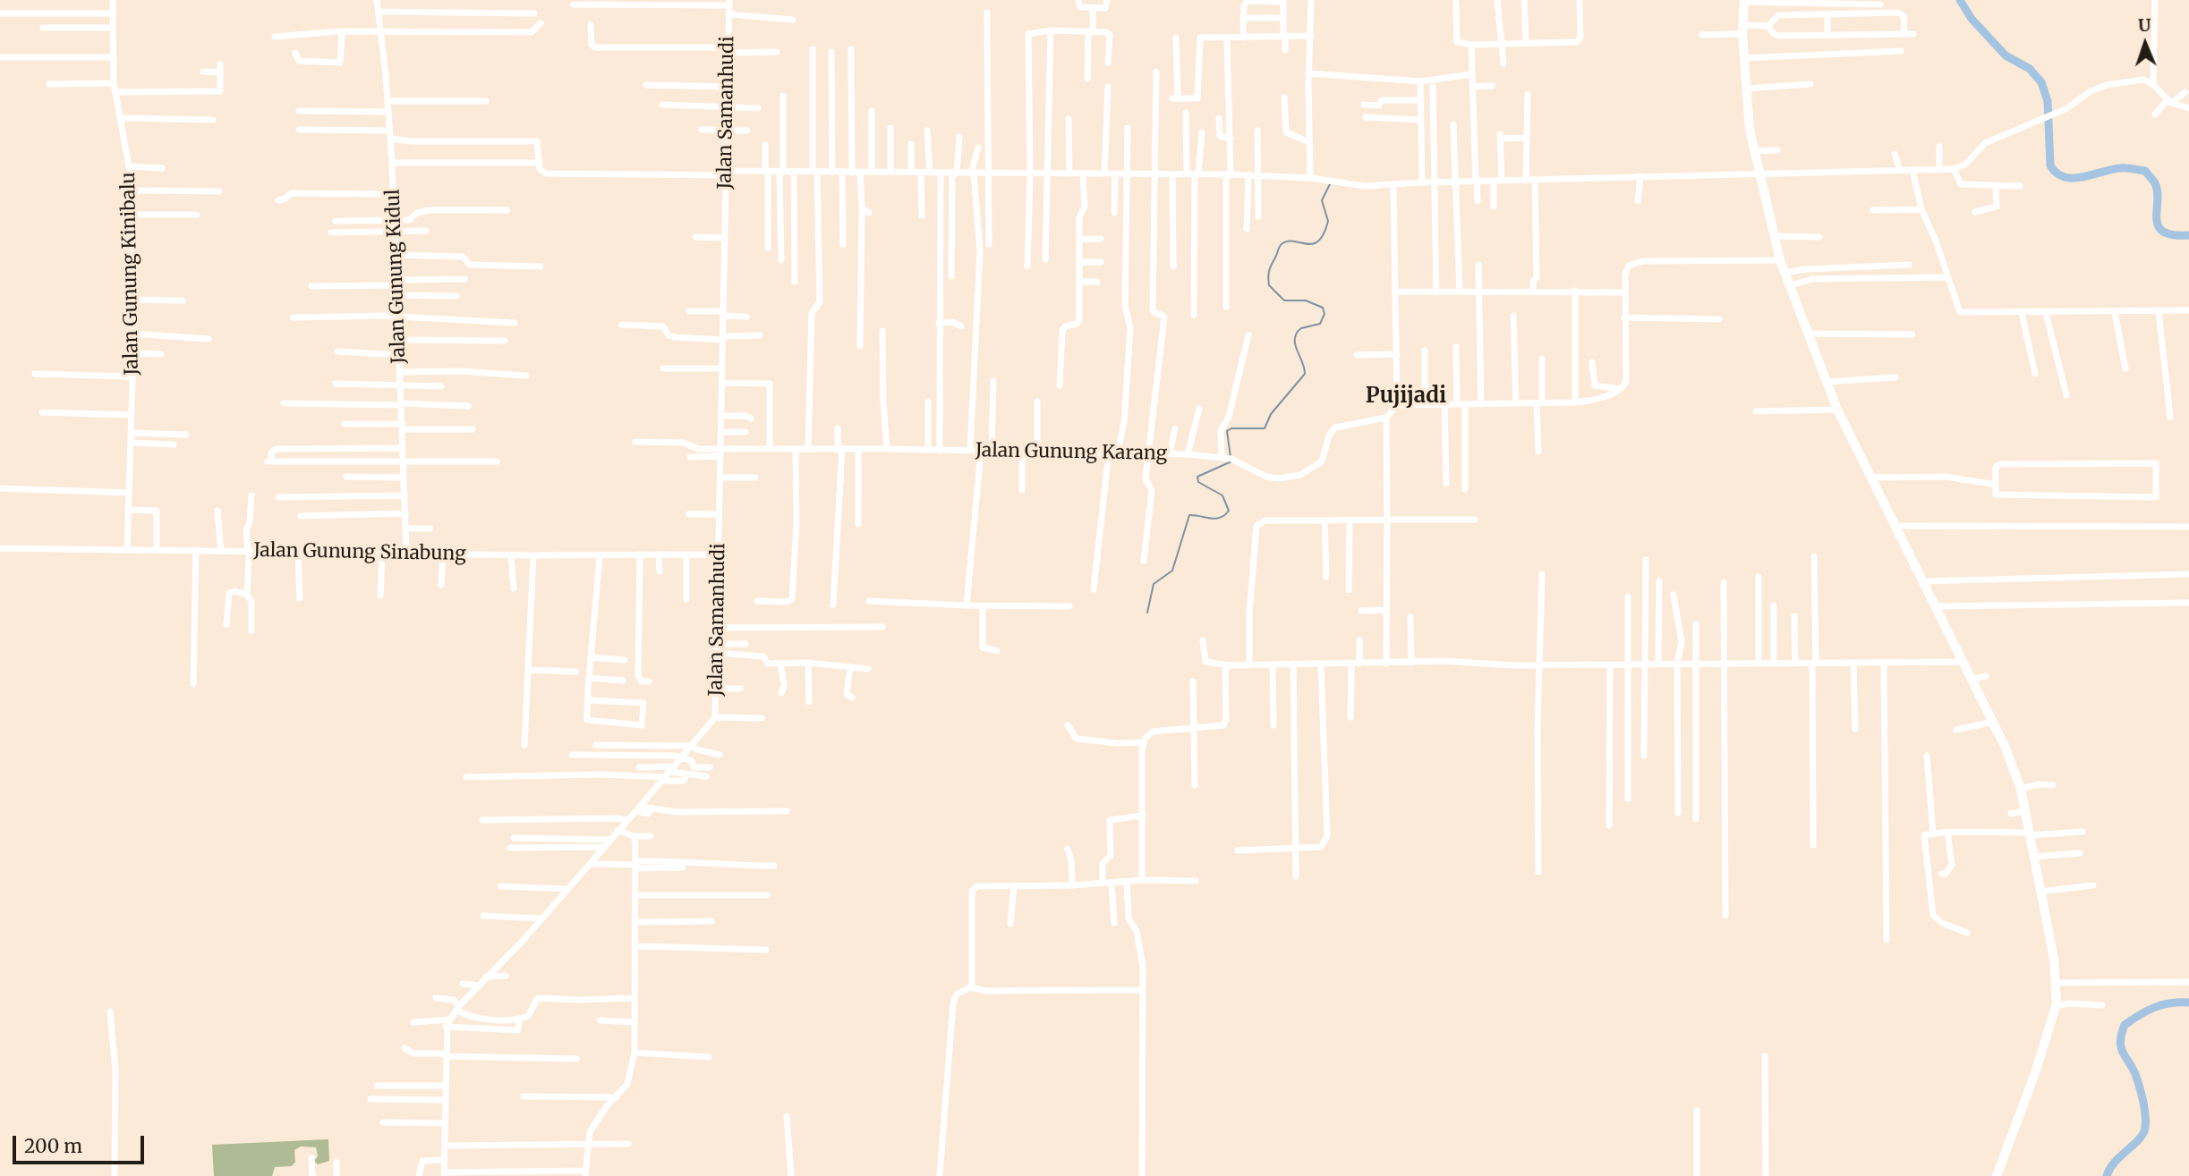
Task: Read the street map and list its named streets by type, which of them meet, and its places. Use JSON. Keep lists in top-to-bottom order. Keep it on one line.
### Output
{"streets":{"street":["Jalan Samanhudi","Jalan Gunung Kinibalu","Jalan Gunung Kidul","Jalan Gunung Karang","Jalan Gunung Sinabung"]},"crossings":[["Jalan Samanhudi","Jalan Gunung Karang"],["Jalan Samanhudi","Jalan Gunung Sinabung"],["Jalan Gunung Kinibalu","Jalan Gunung Sinabung"],["Jalan Gunung Kidul","Jalan Gunung Sinabung"]],"districts":["Pujijadi"],"scale_bar":"200 m","north":"top"}
